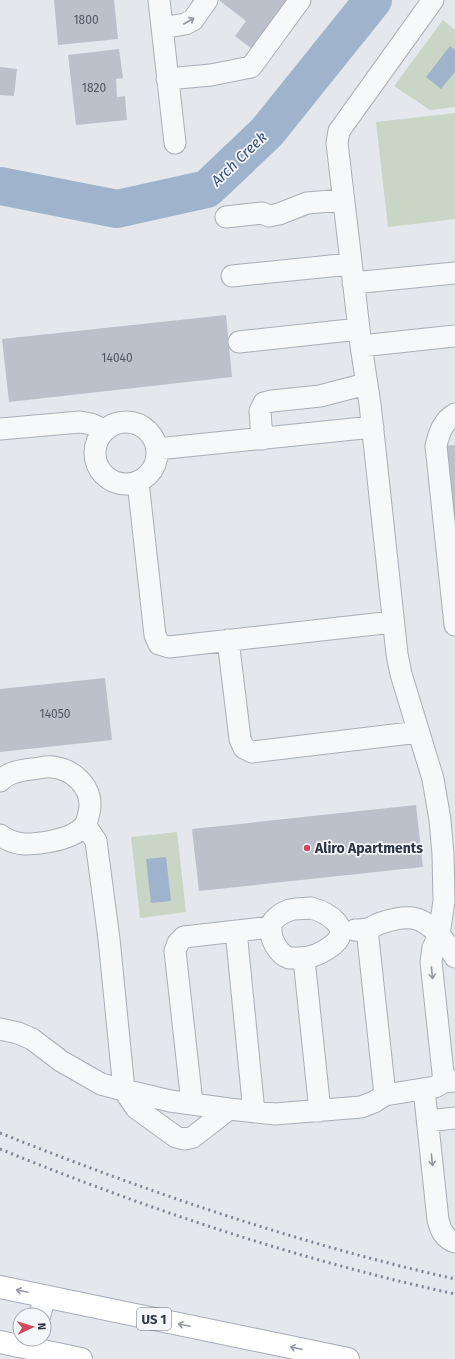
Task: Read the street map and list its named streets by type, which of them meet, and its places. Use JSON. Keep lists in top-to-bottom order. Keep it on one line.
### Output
{"streets":{"main road":["US 1"]},"water":["Arch Creek"],"places":["Aliro Apartments"],"house_numbers":["1800","1820","14040","14050"],"north":"right"}
